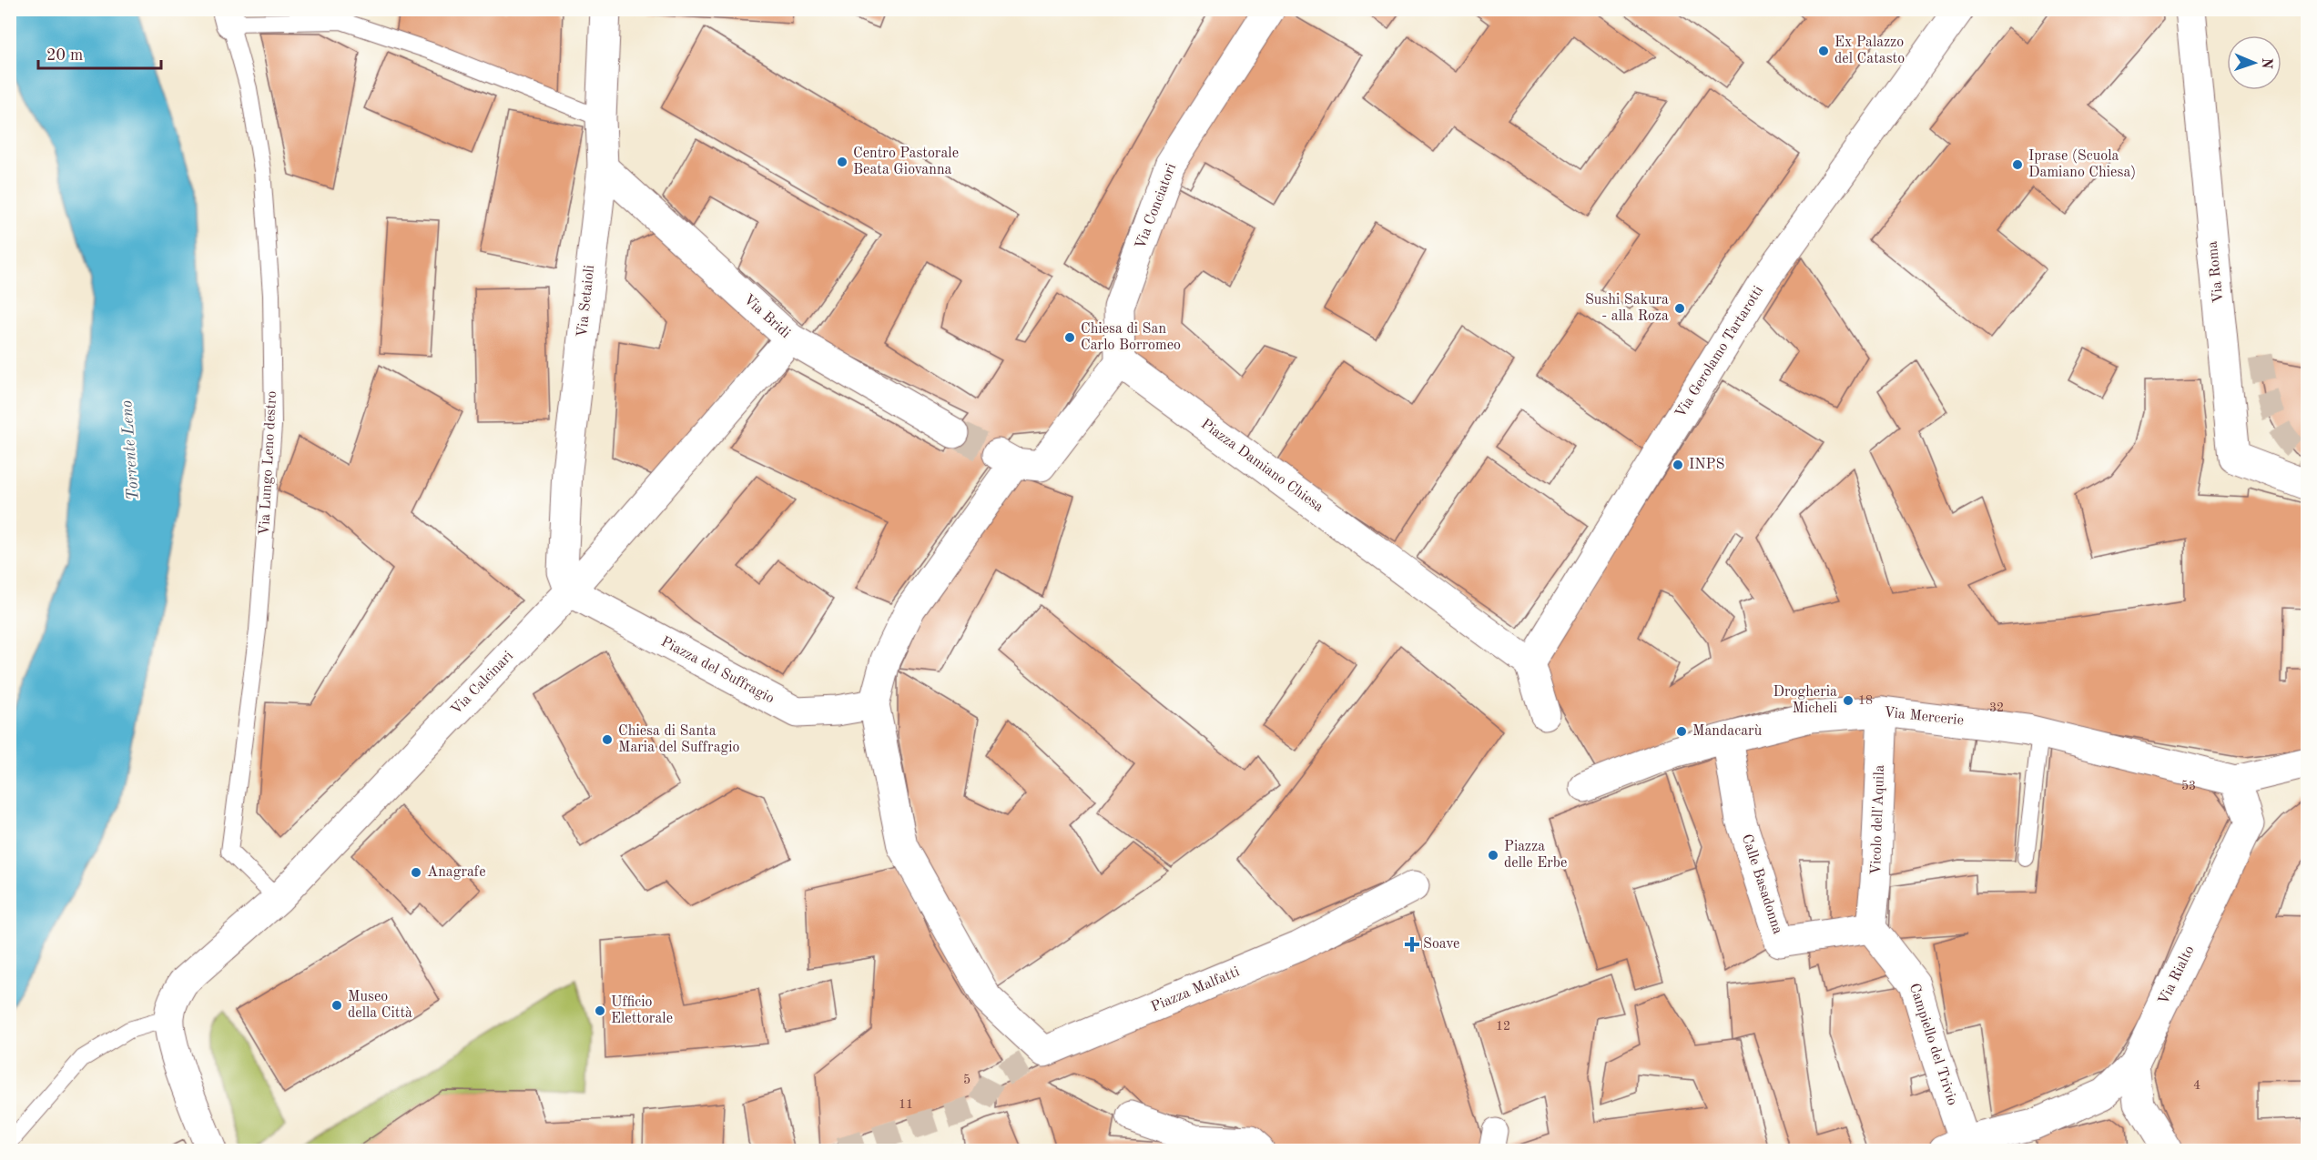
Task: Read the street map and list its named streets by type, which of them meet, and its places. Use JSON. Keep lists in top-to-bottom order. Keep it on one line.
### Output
{"streets":{"street":["Via Conciatori","Via Roma","Via Setaioli","Via Bridi","Via Gerolamo Tartarotti","Piazza Damiano Chiesa","Piazza del Suffragio","Via Calcinari","Via Mercerie","Vicolo dell'Aquila","Calle Basadonna","Via Rialto","Piazza Malfatti","Campiello del Trivio"],"lane":["Via Lungo Leno destro"]},"crossings":[["Via Conciatori","Piazza Damiano Chiesa"],["Via Setaioli","Via Bridi"],["Via Setaioli","Piazza del Suffragio"],["Via Setaioli","Via Calcinari"],["Via Bridi","Via Calcinari"],["Via Gerolamo Tartarotti","Piazza Damiano Chiesa"],["Via Lungo Leno destro","Via Calcinari"],["Piazza del Suffragio","Via Calcinari"],["Piazza del Suffragio","Piazza Malfatti"],["Via Mercerie","Vicolo dell'Aquila"],["Via Mercerie","Calle Basadonna"],["Via Mercerie","Via Rialto"],["Vicolo dell'Aquila","Calle Basadonna"],["Vicolo dell'Aquila","Campiello del Trivio"],["Calle Basadonna","Campiello del Trivio"],["Via Rialto","Campiello del Trivio"]],"water":["Torrente Leno"],"places":{"other":["Ex Palazzo del Catasto","Centro Pastorale Beata Giovanna","Iprase (Scuola Damiano Chiesa)","Sushi Sakura - alla Roza","Chiesa di San Carlo Borromeo","INPS","Drogheria Micheli","Mandacarù","Chiesa di Santa Maria del Suffragio","Piazza delle Erbe","Anagrafe","Museo della Città","Ufficio Elettorale"],"health":["Soave"]},"house_numbers":["18","32","53","12","5","4","11"],"scale_bar":"20 m","north":"right"}
